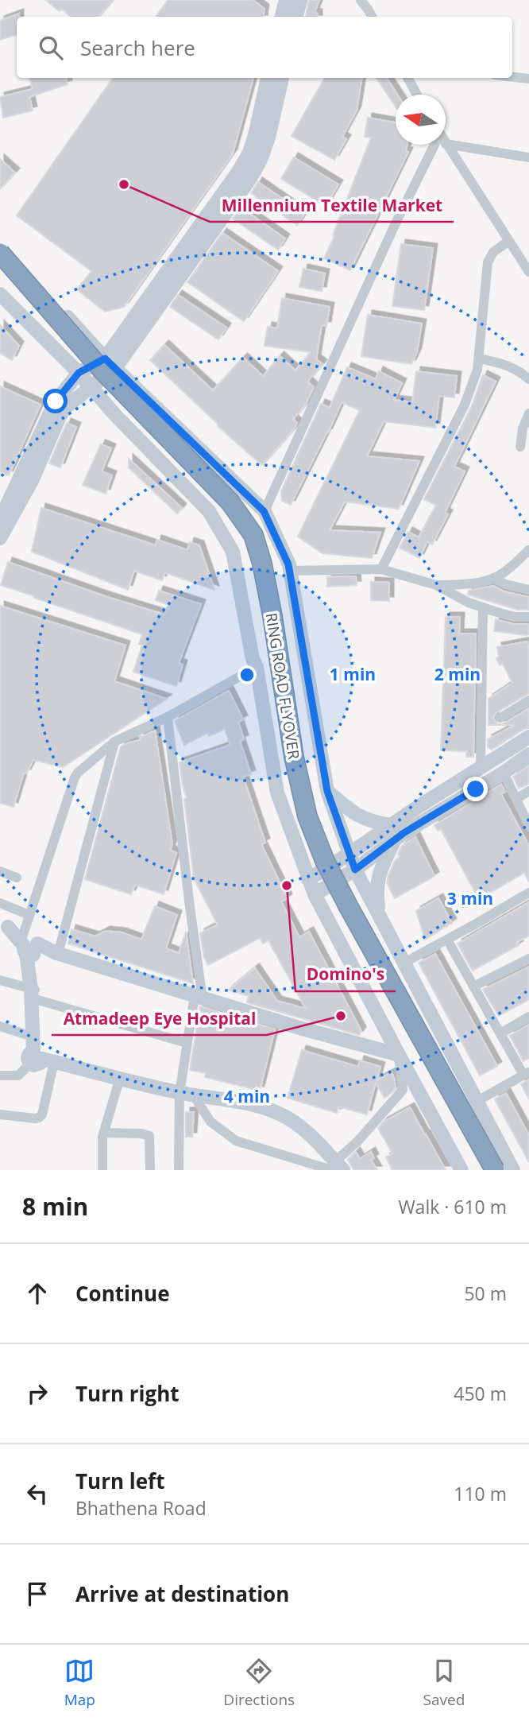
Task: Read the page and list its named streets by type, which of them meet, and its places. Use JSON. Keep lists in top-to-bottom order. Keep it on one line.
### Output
{"streets":{"highway":["RING ROAD FLYOVER"]},"places":["Millennium Textile Market","Domino's","Atmadeep Eye Hospital"],"north":"left","page":{"search":"Search here","heading":["8 min","Walk · 610 m"],"list":[["Continue","50 m"],["Turn right","450 m"],["Turn left","Bhathena Road","110 m"],"Arrive at destination"],"nav":["Map","Directions","Saved"]},"rings":["1 min","2 min","3 min","4 min"]}
